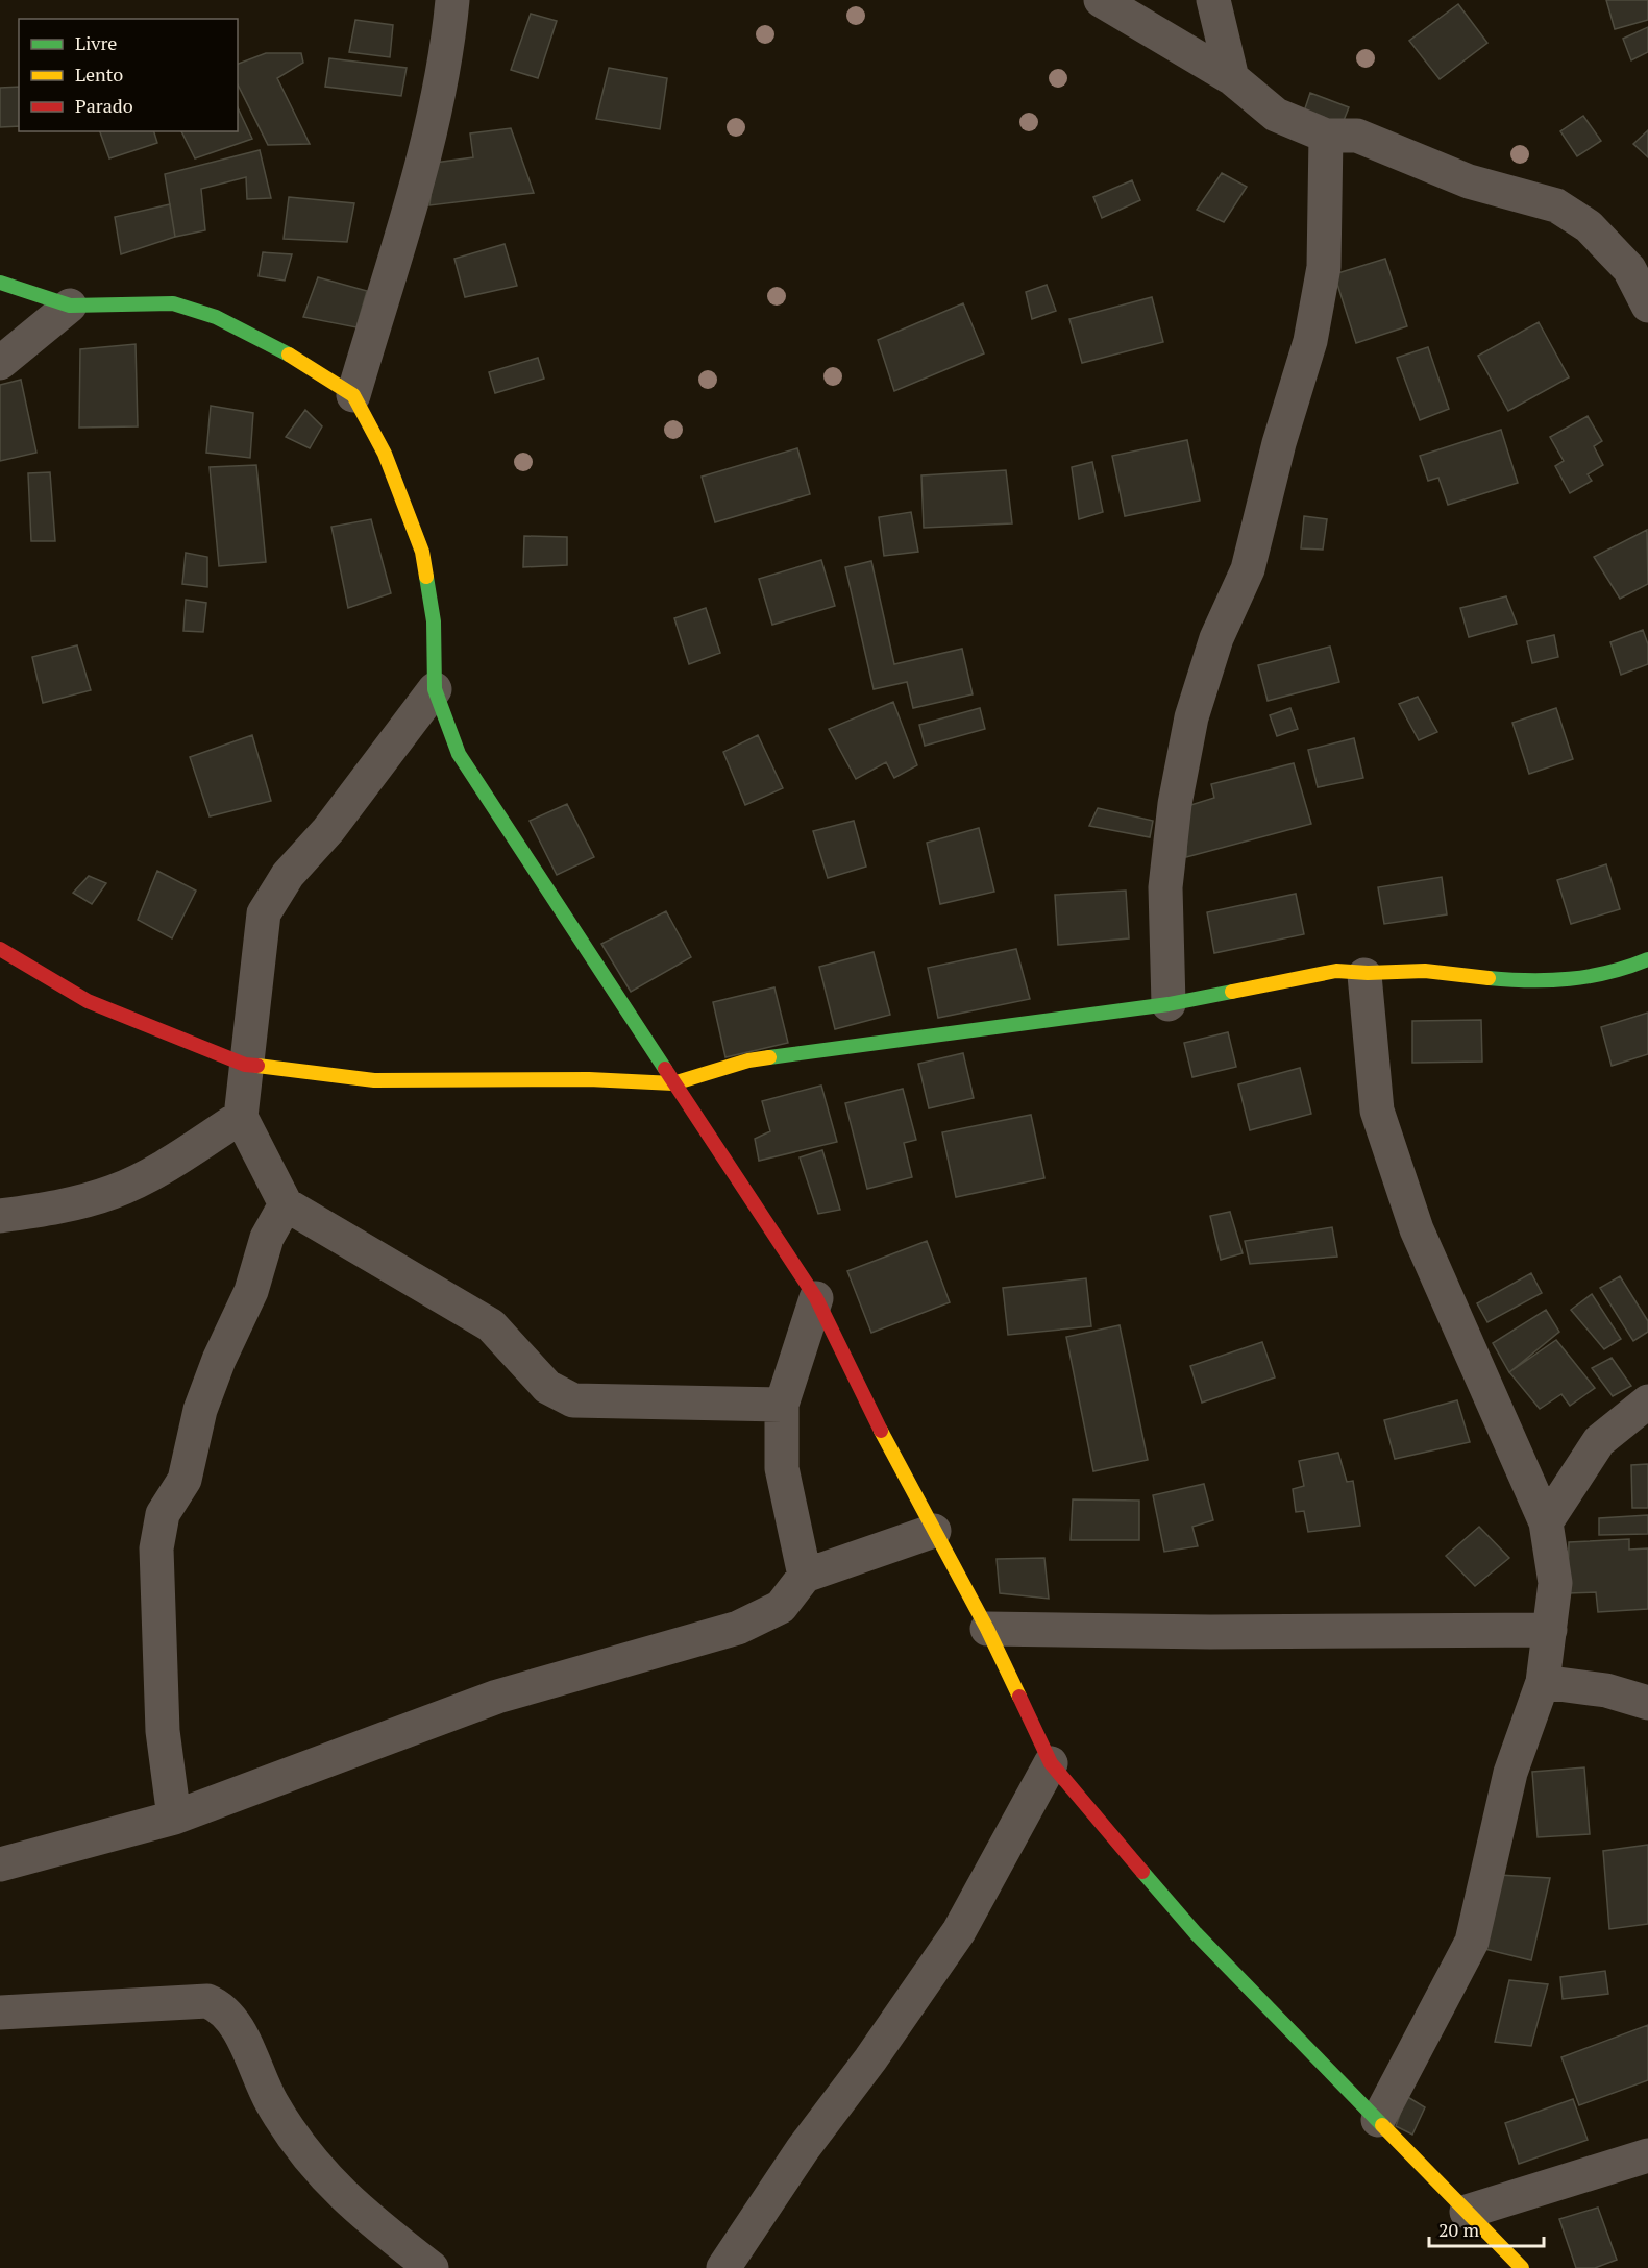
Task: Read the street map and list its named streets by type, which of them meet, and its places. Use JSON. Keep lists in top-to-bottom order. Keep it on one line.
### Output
{"legend":["Livre","Lento","Parado"],"scale_bar":"20 m"}
